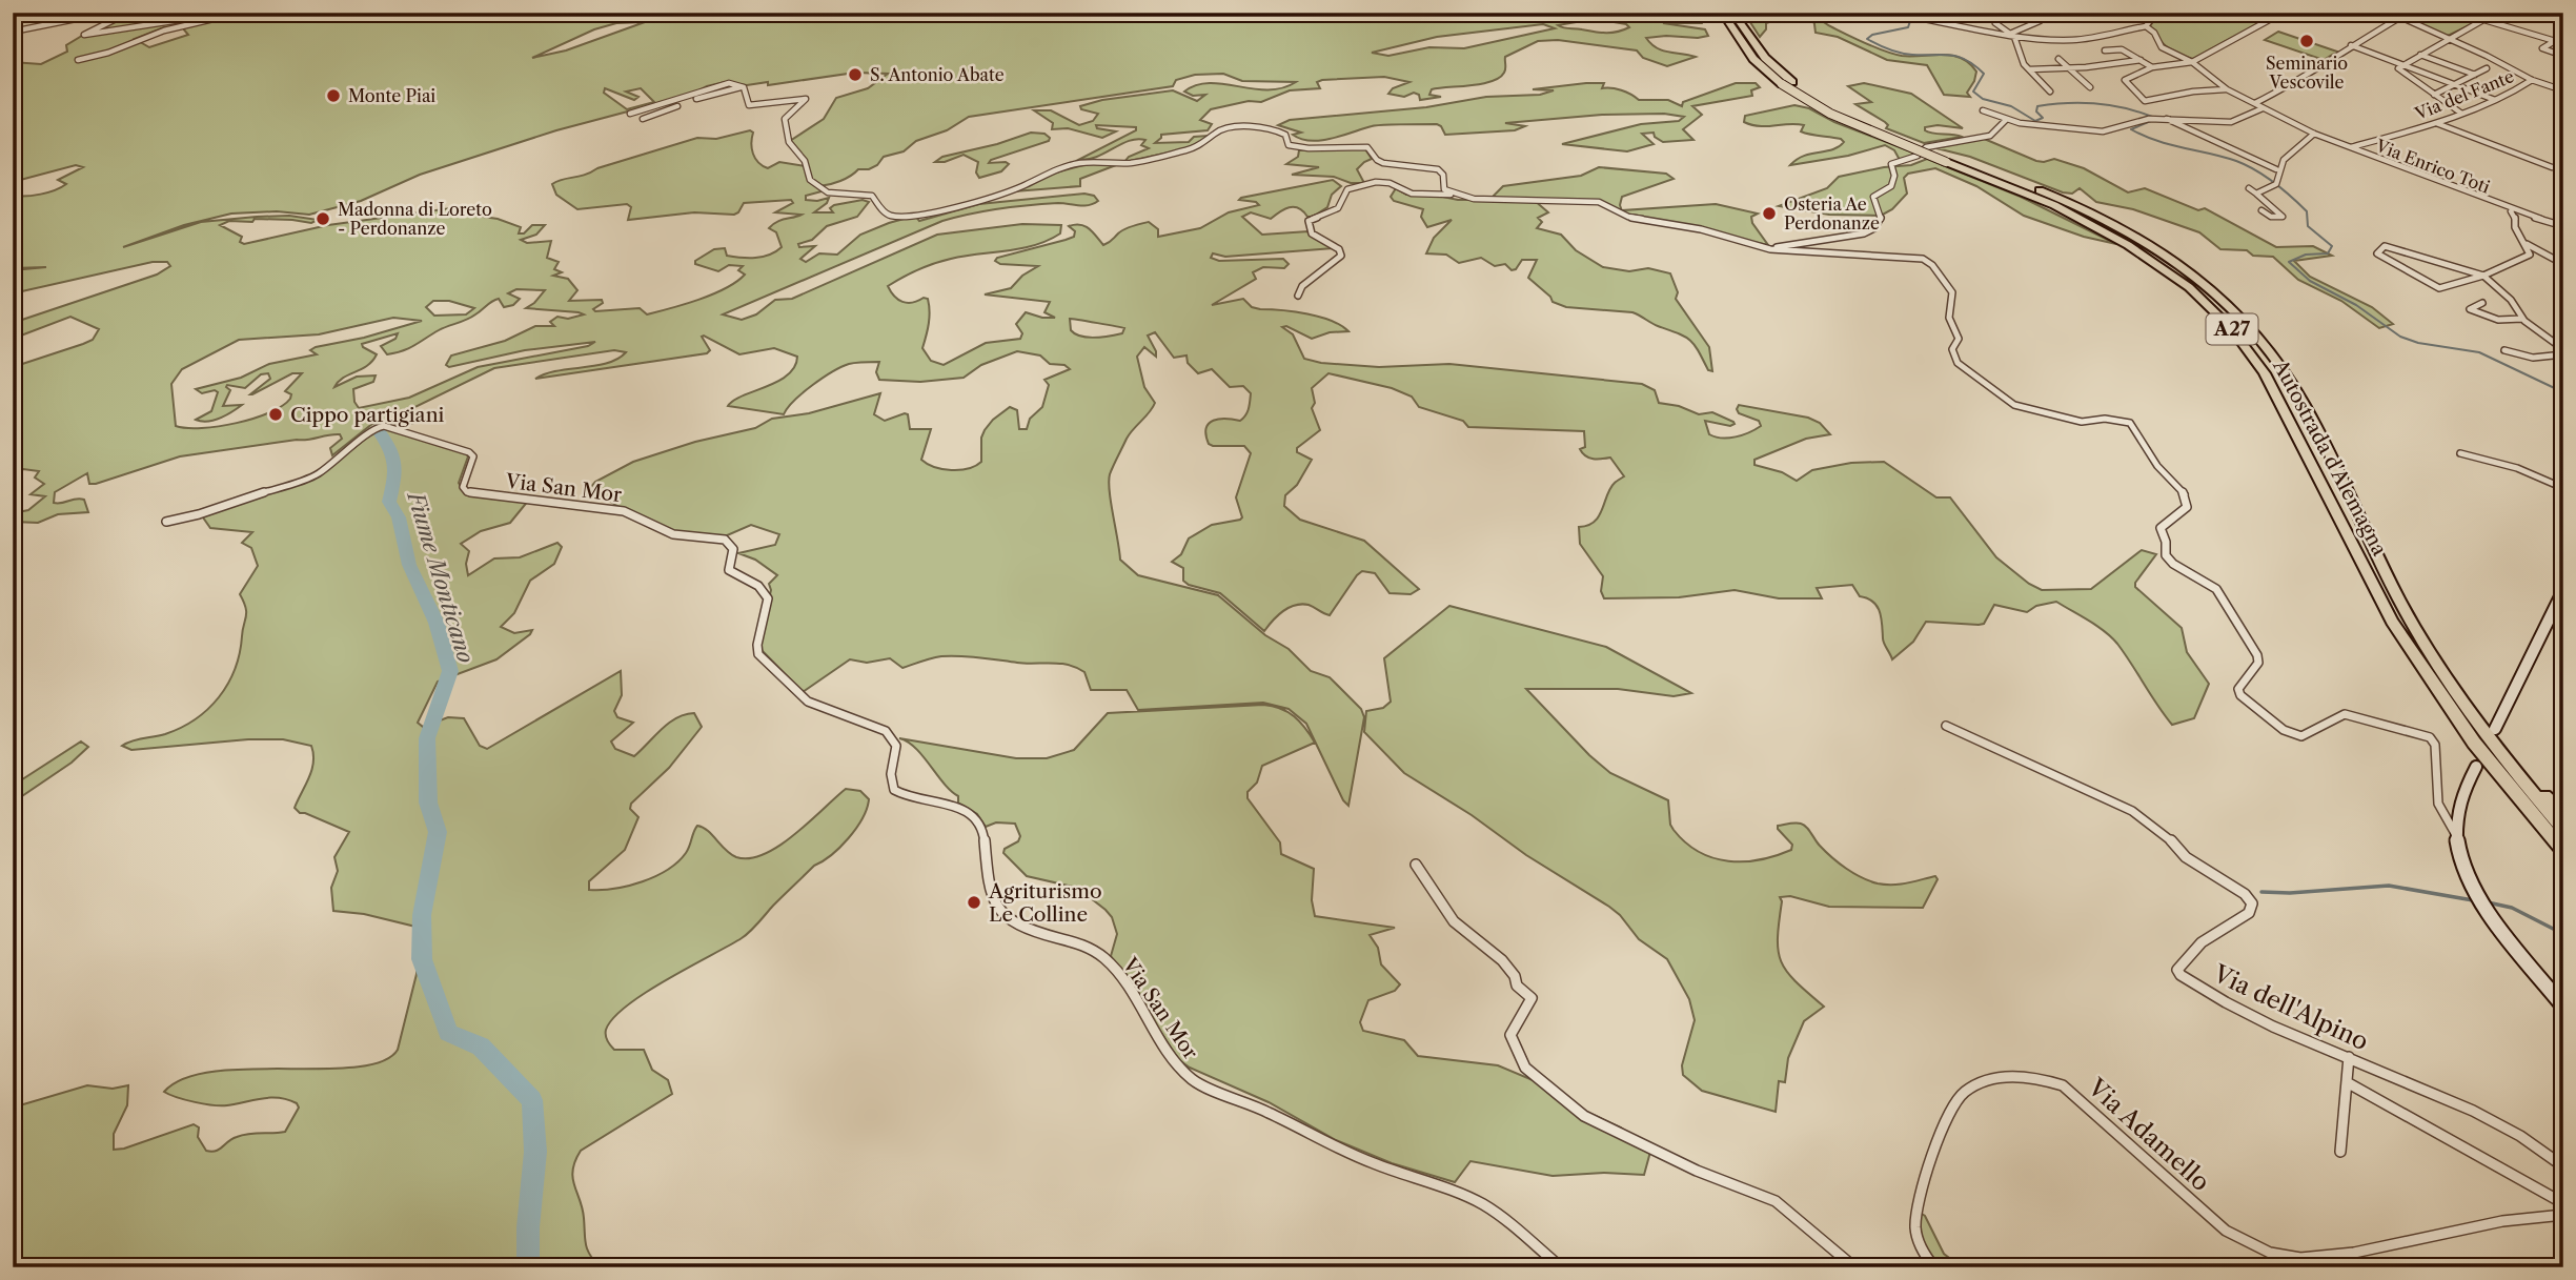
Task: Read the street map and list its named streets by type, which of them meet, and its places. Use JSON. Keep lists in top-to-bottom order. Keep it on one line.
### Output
{"streets":{"highway":["A27","Autostrada d'Alemagna"],"street":["Via del Fante","Via Enrico Toti","Via San Mor","Via dell'Alpino","Via Adamello"]},"crossings":[["Via del Fante","Via Enrico Toti"],["A27","Autostrada d'Alemagna"]],"water":["Fiume Monticano"],"places":["Seminario Vescovile","S. Antonio Abate","Monte Piai","Osteria Ae Perdonanze","Madonna di Loreto - Perdonanze","Cippo partigiani","Agriturismo Le Colline"]}
